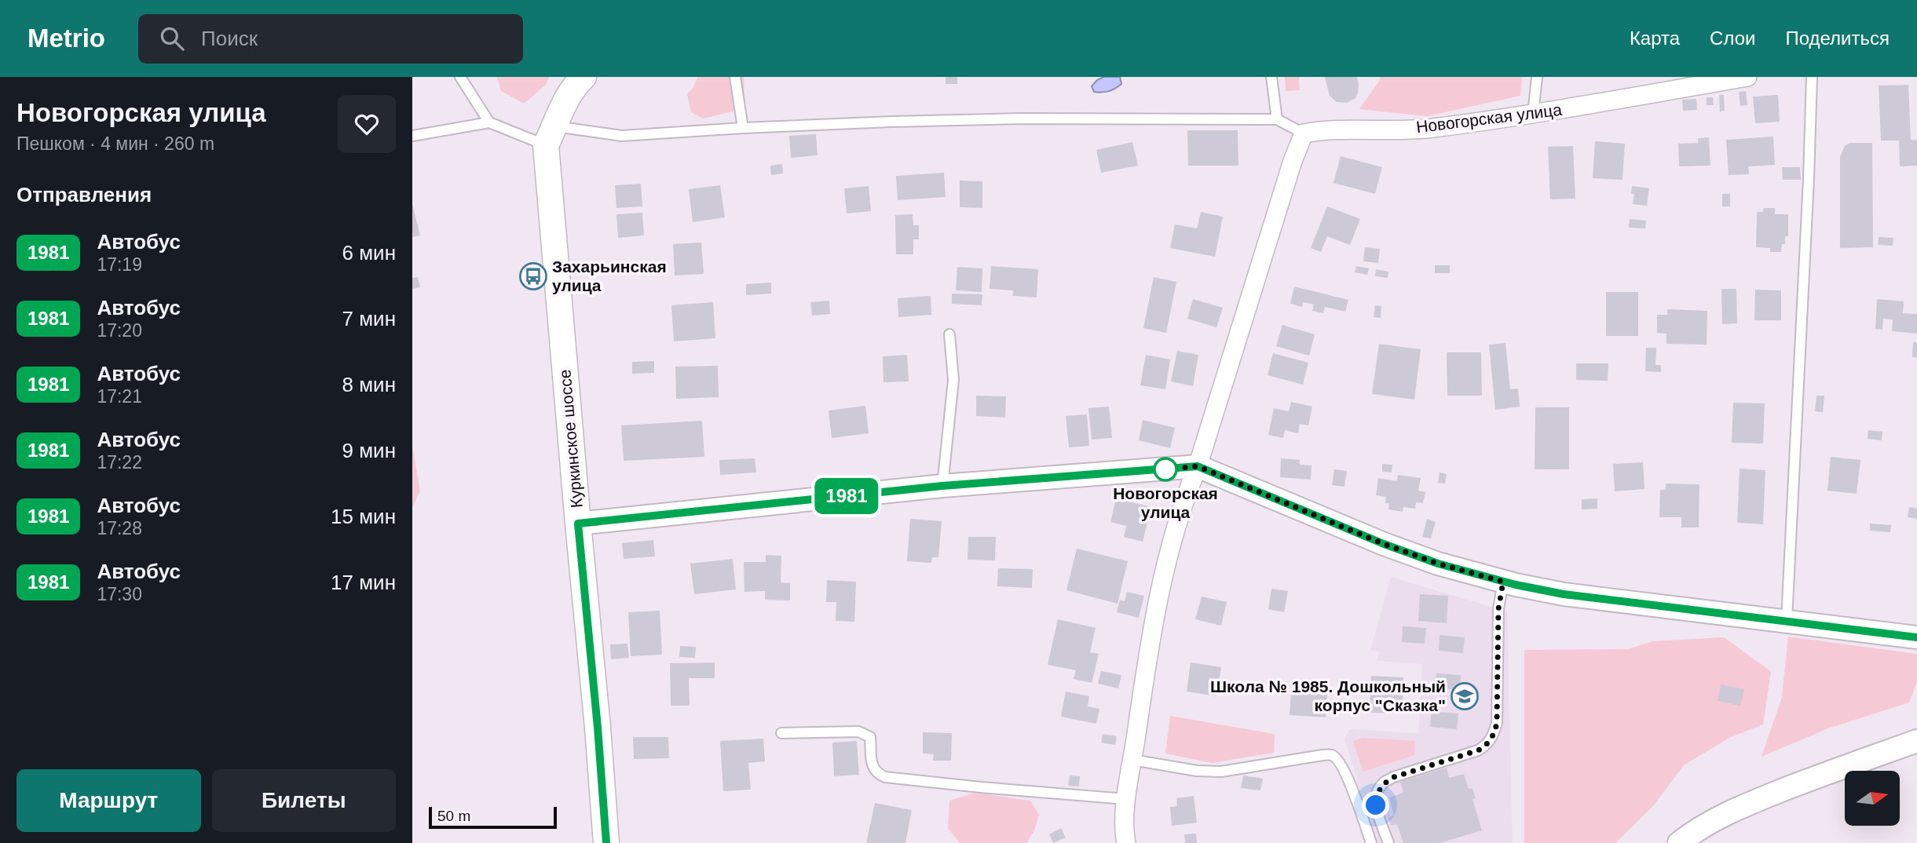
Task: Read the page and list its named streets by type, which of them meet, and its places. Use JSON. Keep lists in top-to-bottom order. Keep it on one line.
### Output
{"streets":{"main road":["Куркинское шоссе"],"street":["Новогорская улица"]},"places":{"bus stop":["Захарьинская улица"],"other":["Новогорская улица"],"school or university":["Школа № 1985. Дошкольный корпус \"Сказка\""]},"lines":["bus line 1981"],"scale_bar":"50 m","north":"right","page":{"header":"Metrio","search":"Поиск","nav":["Карта","Слои","Поделиться"],"heading":[["Новогорская улица","Пешком · 4 мин · 260 m"],"Отправления"],"on_map":"1981","list":[{"mark":"1981","name":"Автобус","note":"17:19","value":"6 мин"},{"mark":"1981","name":"Автобус","note":"17:20","value":"7 мин"},{"mark":"1981","name":"Автобус","note":"17:21","value":"8 мин"},{"mark":"1981","name":"Автобус","note":"17:22","value":"9 мин"},{"mark":"1981","name":"Автобус","note":"17:28","value":"15 мин"},{"mark":"1981","name":"Автобус","note":"17:30","value":"17 мин"}],"buttons":["Маршрут","Билеты"],"scale":"50 m"}}
